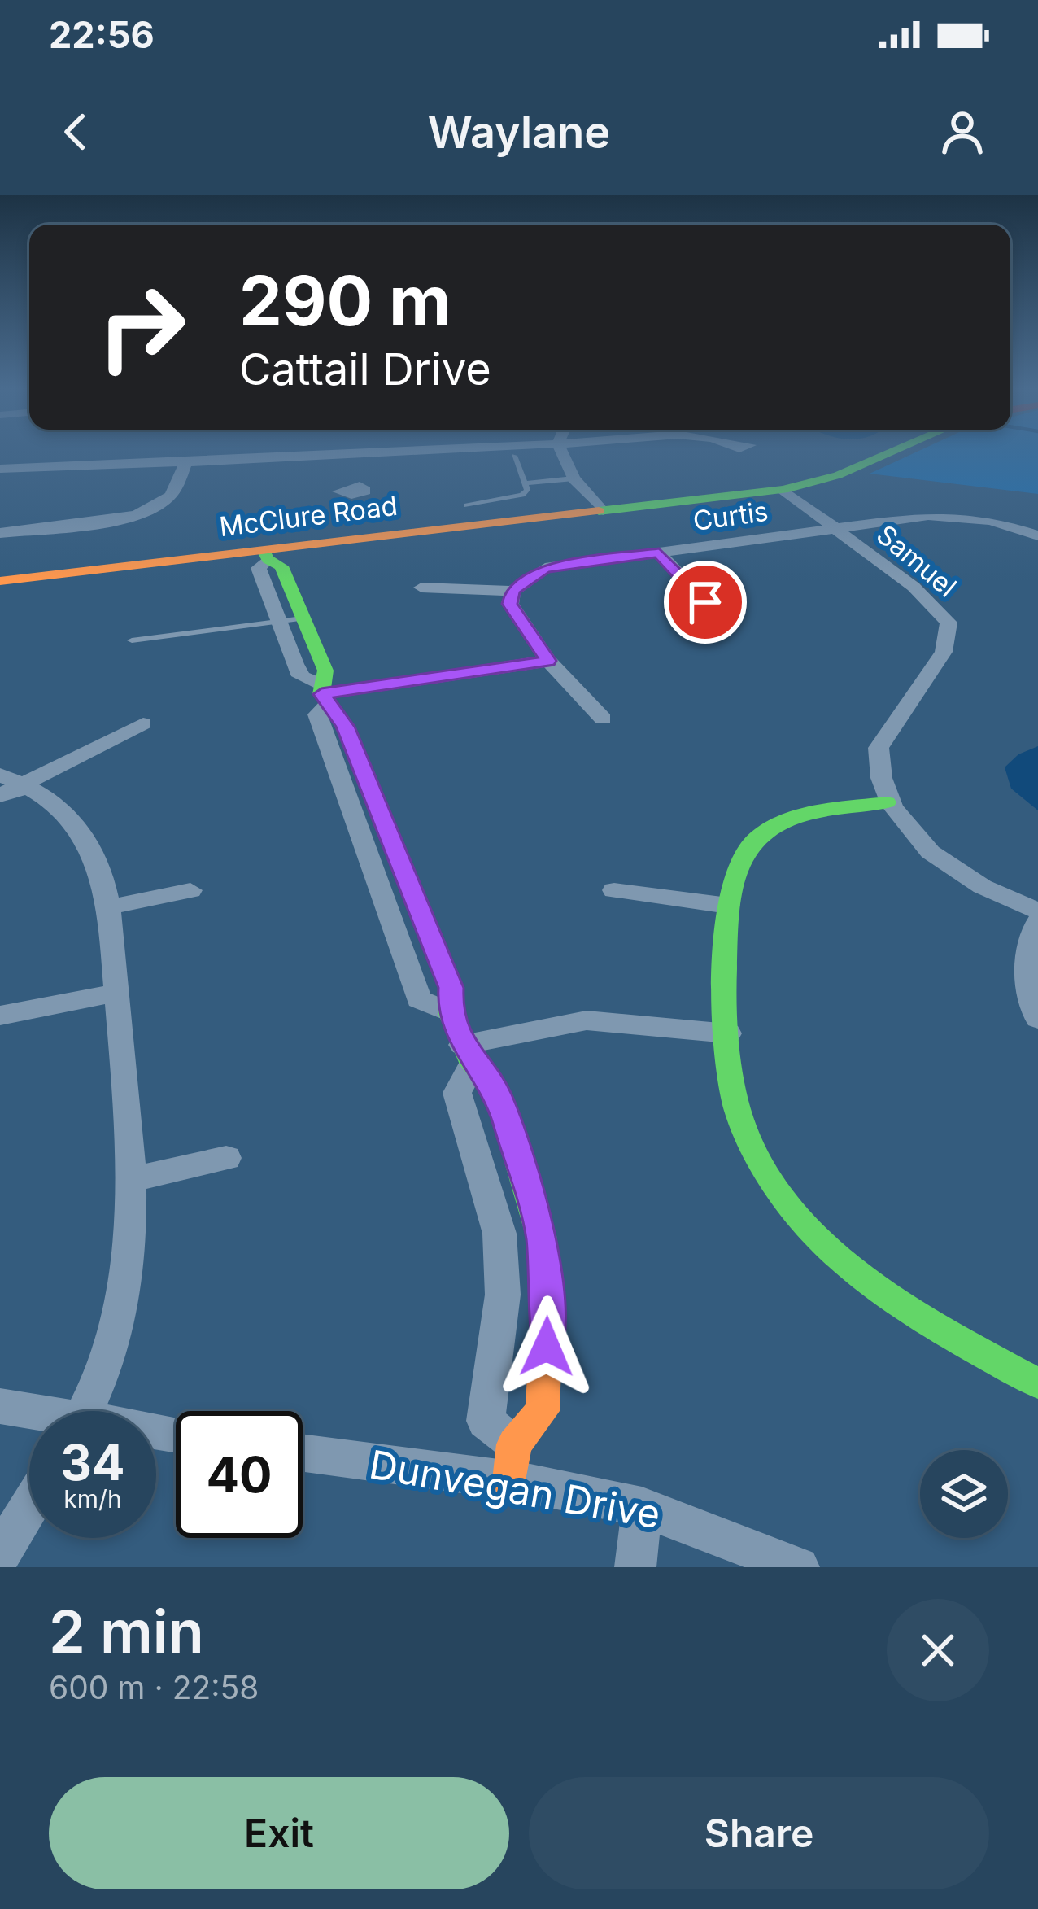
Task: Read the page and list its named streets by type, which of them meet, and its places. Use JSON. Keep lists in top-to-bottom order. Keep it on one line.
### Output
{"streets":{"street":["McClure Road","Curtis","Samuel","Dunvegan Drive"]},"crossings":[["McClure Road","Samuel"],["Curtis","Samuel"]],"page":{"status":"22:56","header":"Waylane","turn":["290 m","Cattail Drive"],"speed":"34 km/h","limit":"40","heading":["2 min","600 m · 22:58"],"buttons":["Exit","Share"]}}
